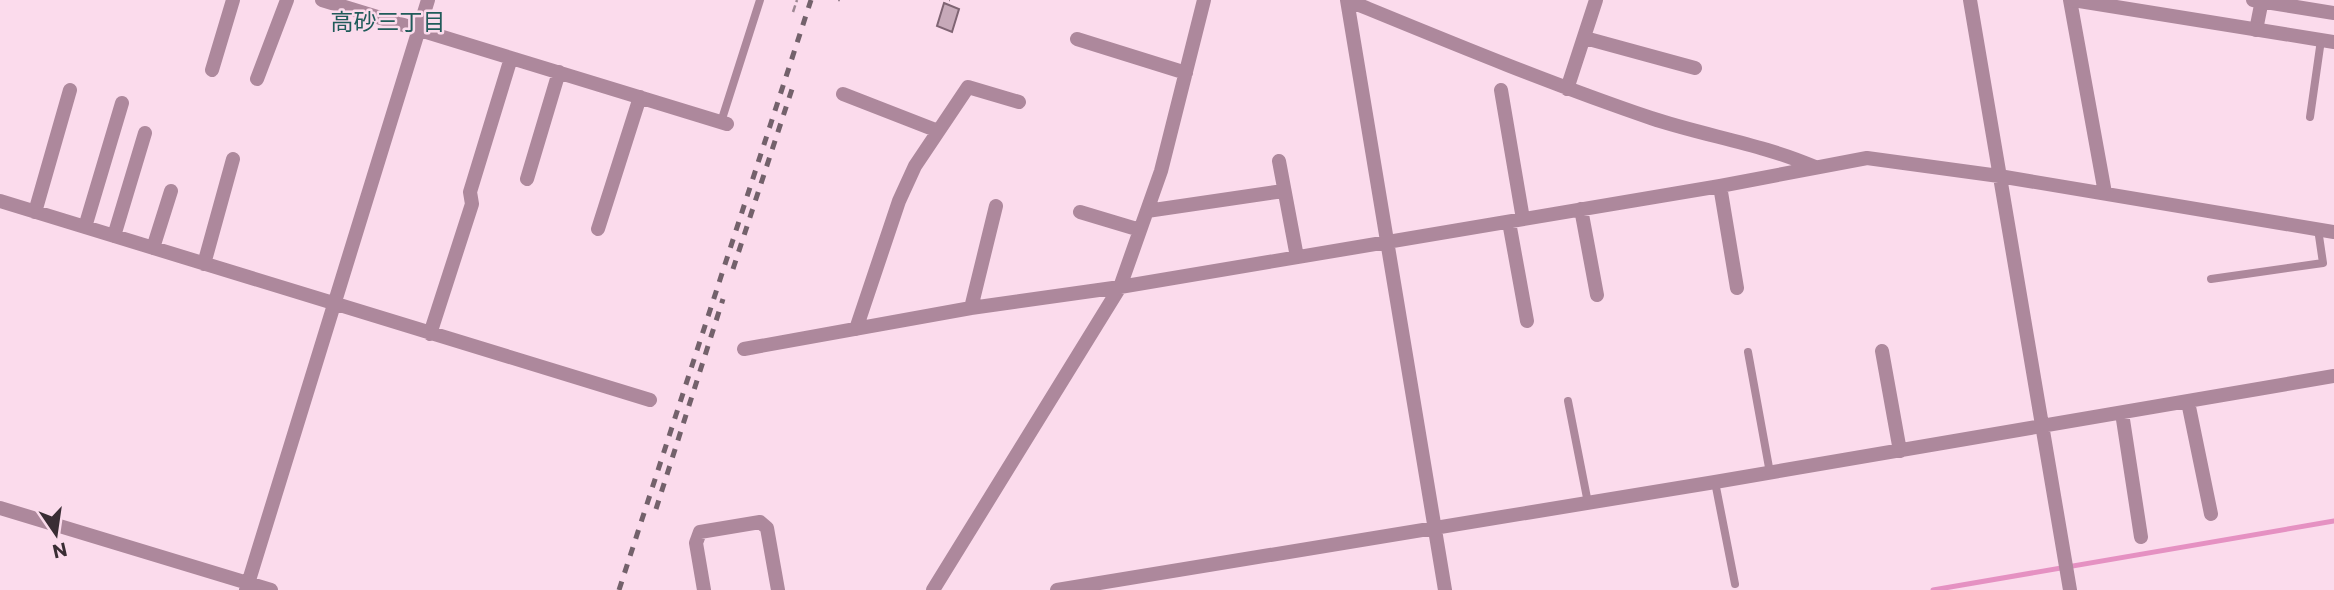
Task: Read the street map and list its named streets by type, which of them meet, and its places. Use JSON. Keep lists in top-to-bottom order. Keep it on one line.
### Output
{"districts":["高砂三丁目"],"north":"bottom"}
